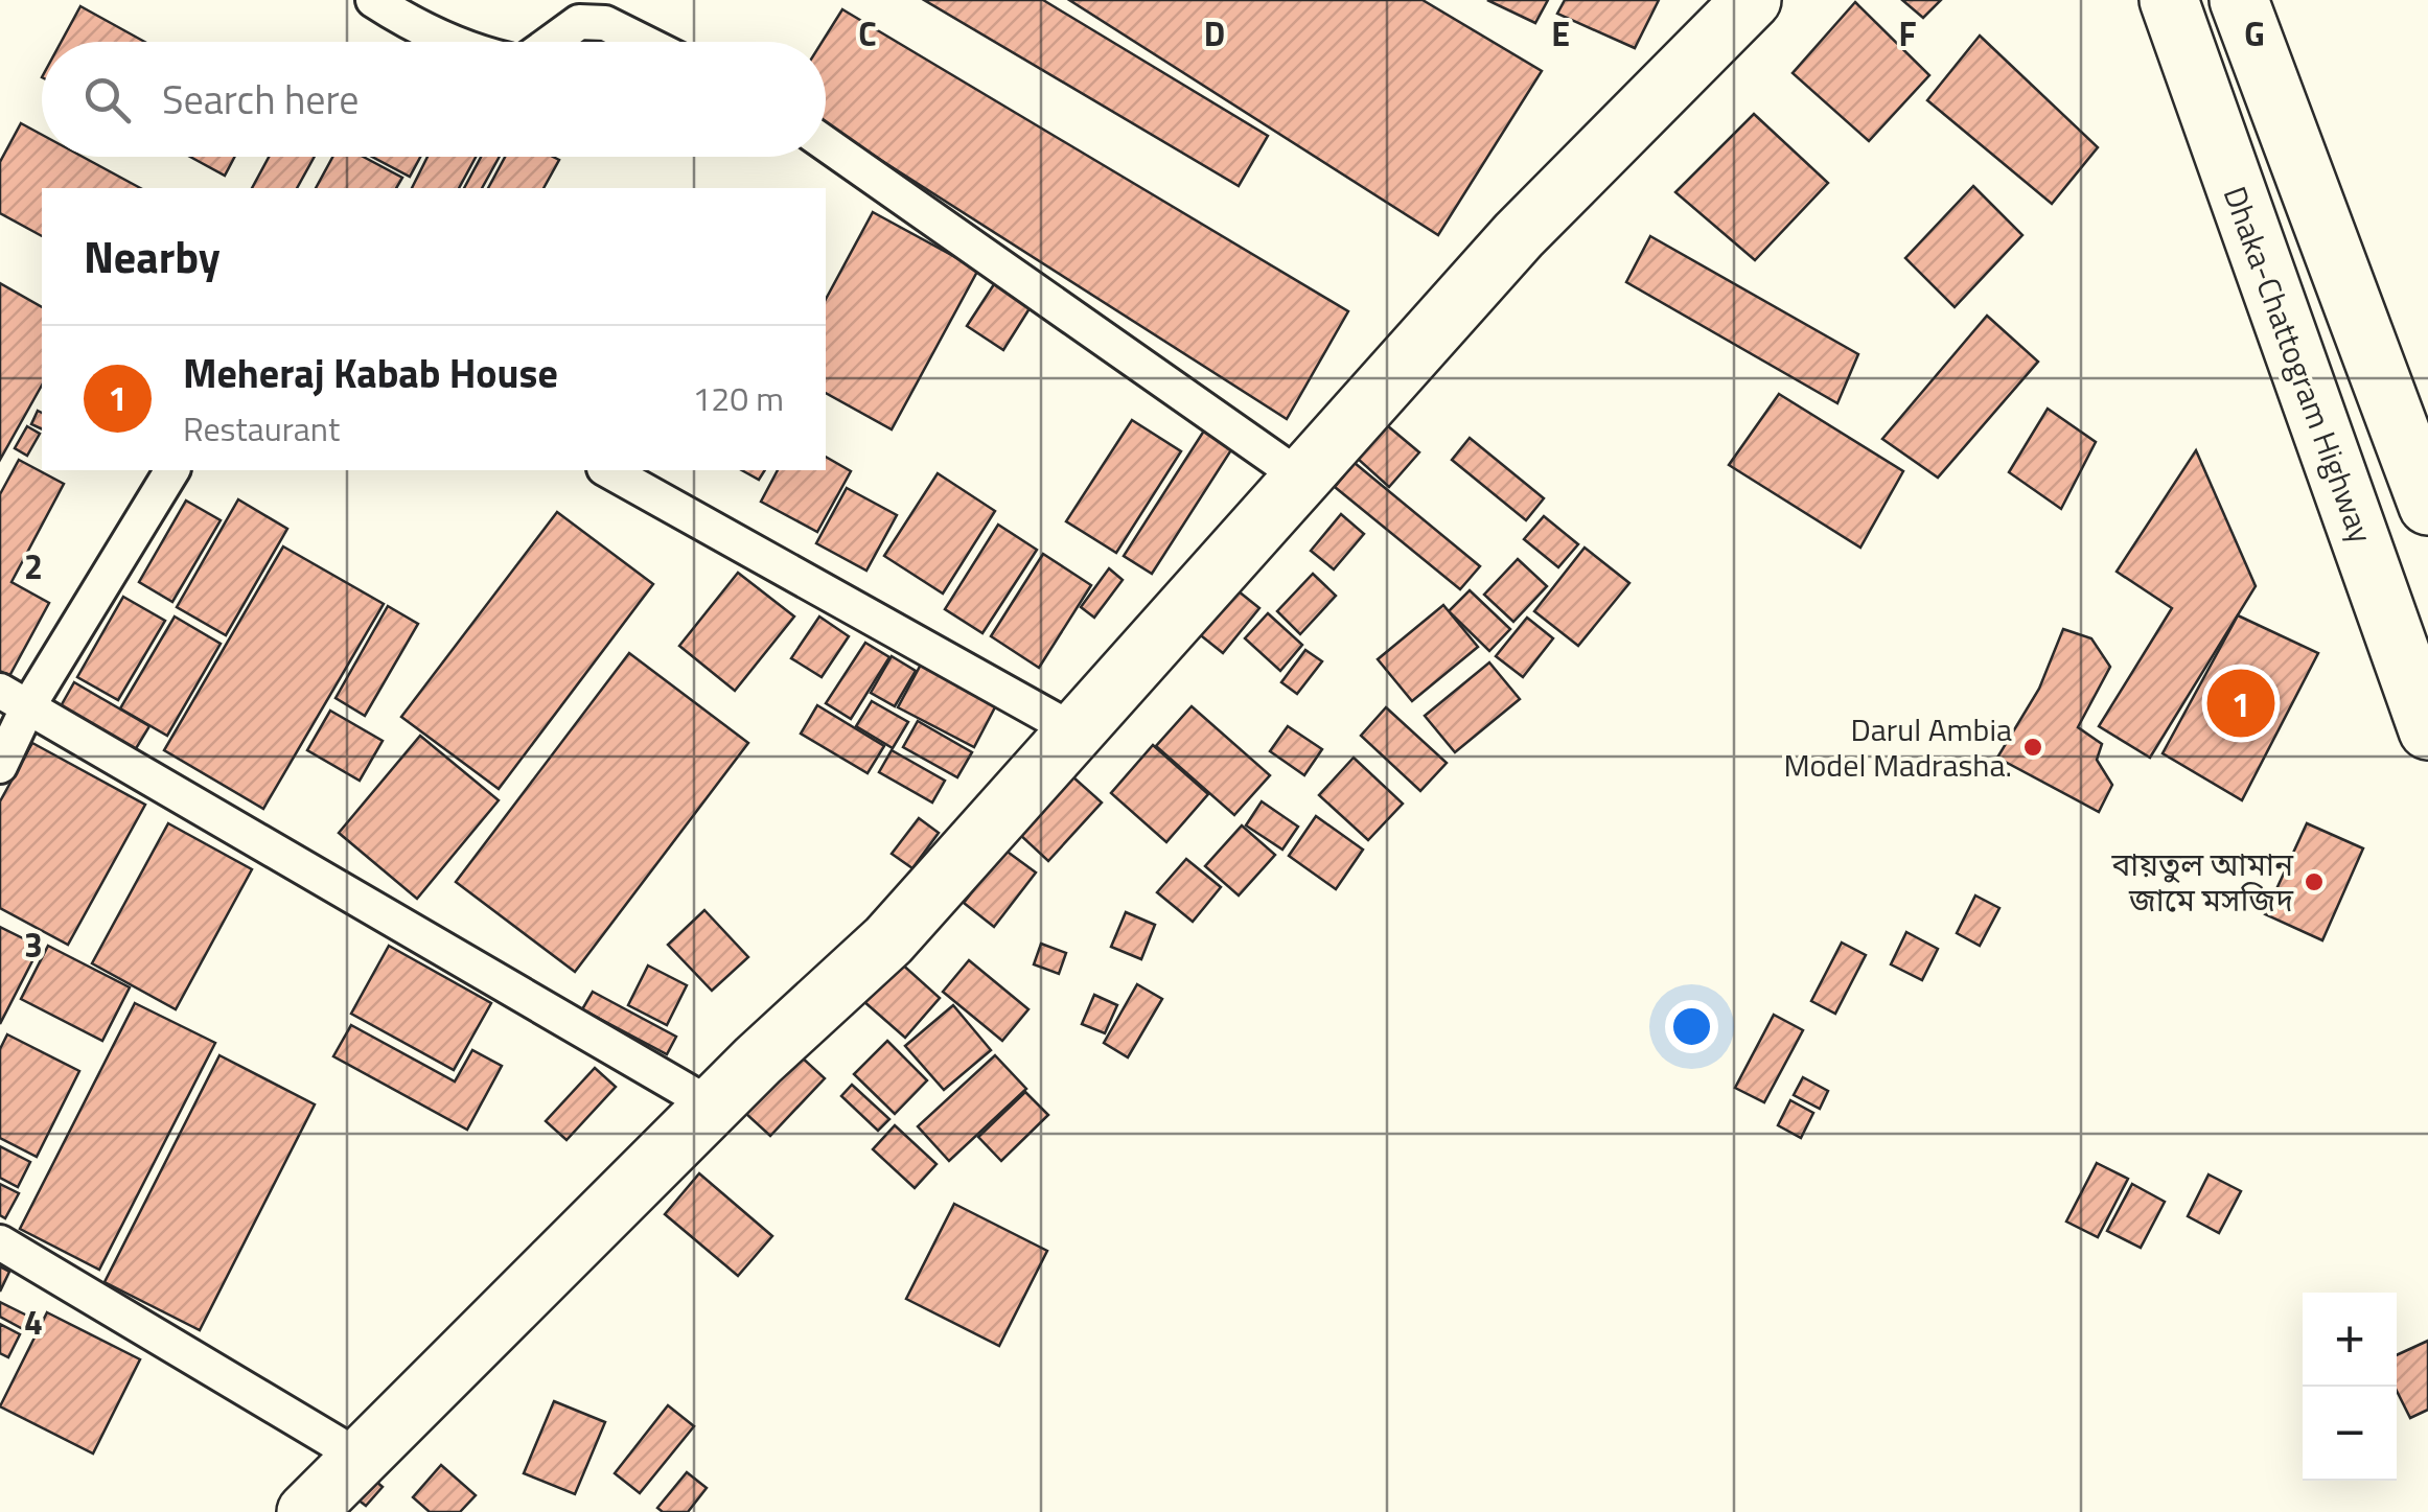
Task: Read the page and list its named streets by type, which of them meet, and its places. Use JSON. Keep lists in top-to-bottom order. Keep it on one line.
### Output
{"streets":{"highway":["Dhaka-Chattogram Highway"]},"places":["Darul Ambia Model Madrasha.","বায়তুল আমান জামে মসজিদ"],"page":{"search":"Search here","heading":"Nearby","list":[{"mark":"1","name":"Meheraj Kabab House","note":"Restaurant","value":"120 m"}],"pins":"1","map_buttons":["+","−"]},"grid":{"columns":["C","D","E","F","G"],"rows":["2","3","4"]}}
